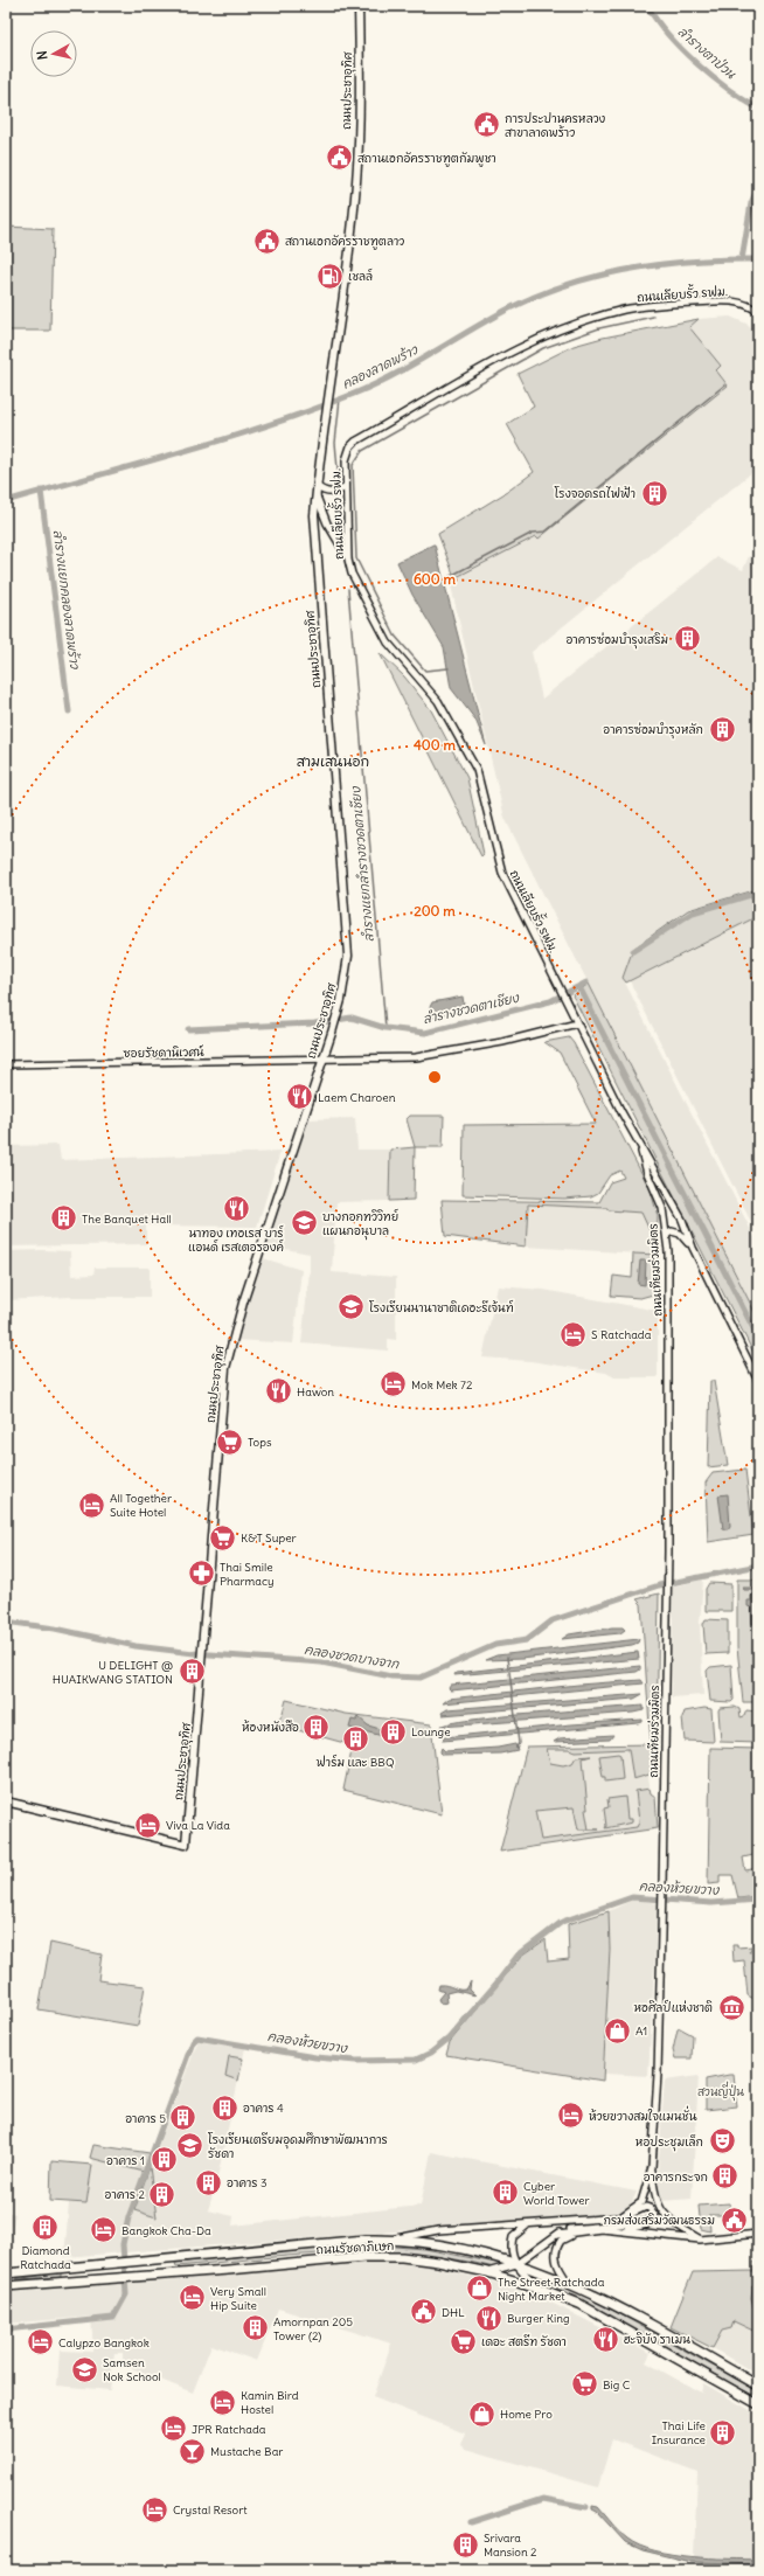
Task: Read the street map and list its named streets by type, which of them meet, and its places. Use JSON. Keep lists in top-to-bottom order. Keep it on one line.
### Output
{"streets":{"main road":["ถนนประชาอุทิศ","ถนนรัชดาภิเษก"],"street":["ถนนเลียบรั้ว รฟม.","ซอยรัชดานิเวศน์","ถนนเทียมร่วมมิตร"]},"crossings":[["ถนนประชาอุทิศ","ซอยรัชดานิเวศน์"],["ถนนเลียบรั้ว รฟม.","ถนนเทียมร่วมมิตร"],["ถนนเทียมร่วมมิตร","ถนนรัชดาภิเษก"]],"districts":["สามเสนนอก"],"water":["ลำรางตาป่วน","คลองลาดพร้าว","ลำรางแยกคลองลาดพร้าว","ลำรางแยกลำรางชวดตาเชียง","ลำรางชวดตาเชียง","คลองชวดบางจาก","คลองห้วยขวาง"],"parks":["สวนญี่ปุ่น"],"places":{"public building":["การประปานครหลวง สาขาลาดพร้าว","สถานเอกอัครราชทูตกัมพูชา","สถานเอกอัครราชทูตลาว","กรมส่งเสริมวัฒนธรรม","DHL"],"fuel station":["เชลล์"],"building":["โรงจอดรถไฟฟ้า","อาคารซ่อมบำรุงเสริม","อาคารซ่อมบำรุงหลัก","The Banquet Hall","U DELIGHT @ HUAIKWANG STATION","ห้องหนังสือ","Lounge","ฟาร์ม และ BBQ","อาคาร 4","อาคาร 5","อาคาร 1","อาคารกระจก","อาคาร 3","Cyber World Tower","อาคาร 2","Diamond Ratchada","Amornpan 205 Tower (2)","Thai Life Insurance","Srivara Mansion 2"],"restaurant":["Laem Charoen","นาทอง เทอเรส บาร์ แอนด์ เรสเตอรองค์","Hawon","Burger King","ฮะจิบัง ราเมน"],"school or university":["บางกอกทวิวิทย์ แผนกอนุบาล","โรงเรียนนานาชาติเดอะรีเจ้นท์","โรงเรียนเตรียมอุดมศึกษาพัฒนาการ รัชดา","Samsen Nok School"],"hotel":["S Ratchada","Mok Mek 72","All Together Suite Hotel","Viva La Vida","ห้วยขวางสมใจแมนชั่น","Bangkok Cha-Da","Very Small Hip Suite","Calypzo Bangkok","Kamin Bird Hostel","JPR Ratchada","Crystal Resort"],"supermarket":["Tops","K&T Super","เดอะ สตรีท รัชดา","Big C"],"pharmacy":["Thai Smile Pharmacy"],"museum":["หอศิลป์แห่งชาติ"],"shop":["A1","The Street Ratchada Night Market","Home Pro"],"theatre":["หอประชุมเล็ก"],"bar":["Mustache Bar"]},"north":"left","rings":["600 m","400 m","200 m"]}
